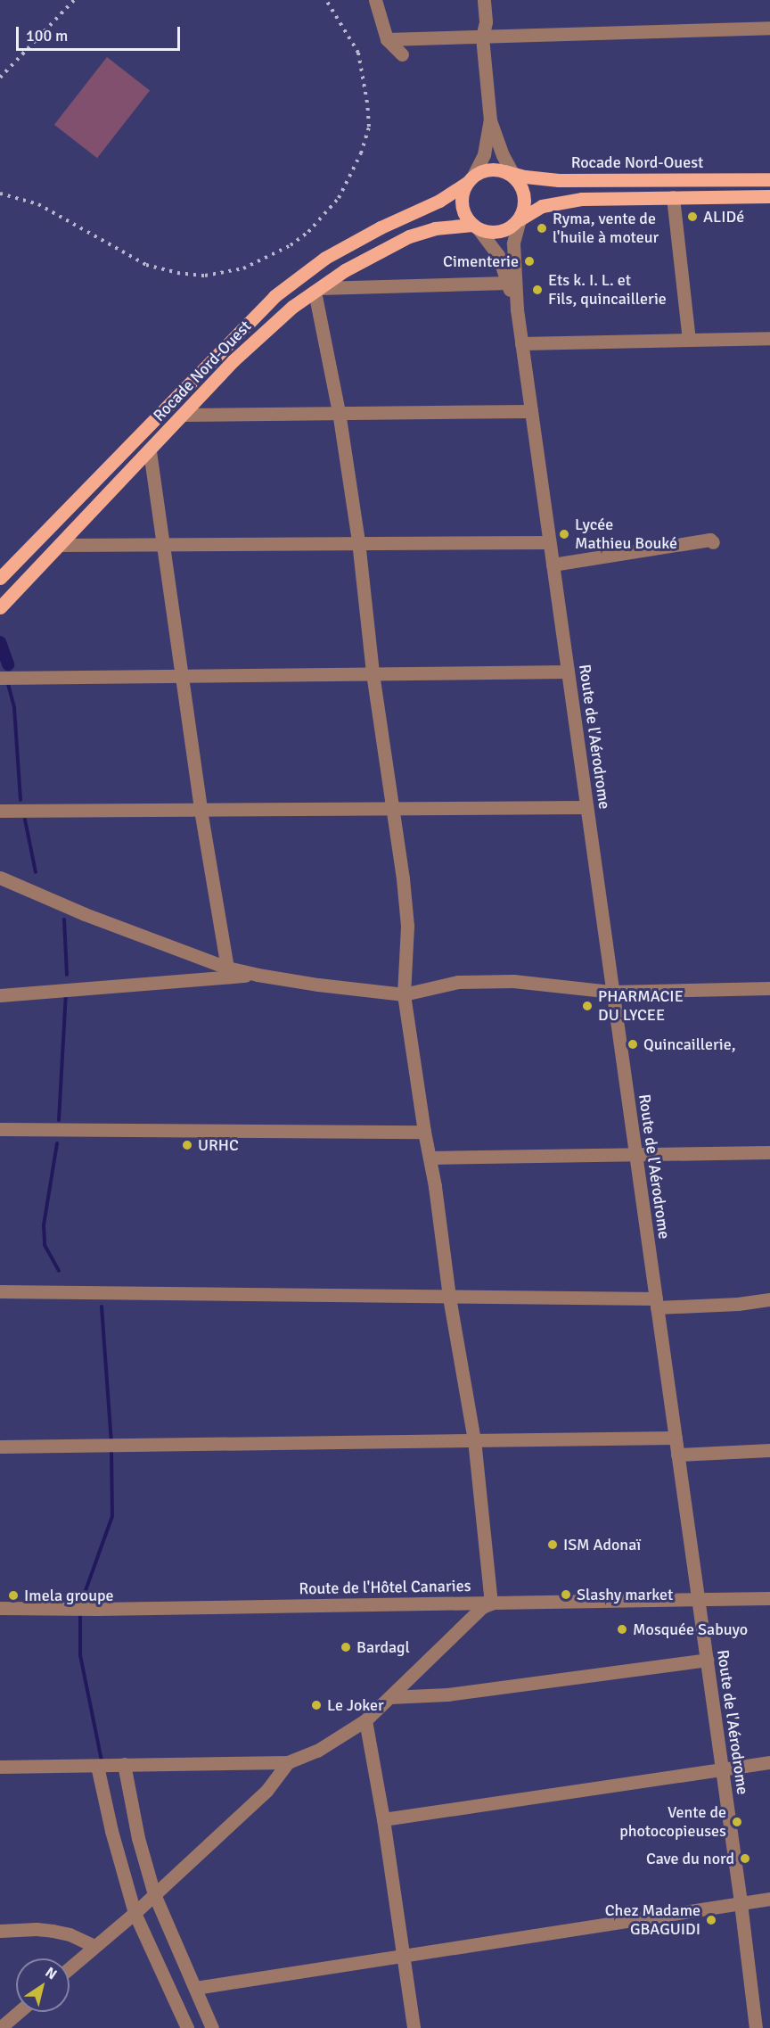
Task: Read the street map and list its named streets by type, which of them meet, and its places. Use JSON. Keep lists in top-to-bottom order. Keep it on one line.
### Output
{"streets":{"main road":["Rocade Nord-Ouest"],"street":["Route de l'Aérodrome","Route de l'Hôtel Canaries"]},"crossings":[["Rocade Nord-Ouest","Route de l'Aérodrome"],["Route de l'Aérodrome","Route de l'Hôtel Canaries"]],"places":["ALIDé","Ryma, vente de l'huile à moteur","Cimenterie","Ets k. I. L. et Fils, quincaillerie","Lycée Mathieu Bouké","PHARMACIE DU LYCEE","Quincaillerie,","URHC","ISM Adonaï","Slashy market","Imela groupe","Mosquée Sabuyo","Bardagl","Le Joker","Vente de photocopieuses","Cave du nord","Chez Madame GBAGUIDI"],"scale_bar":"100 m","north":"top right"}
